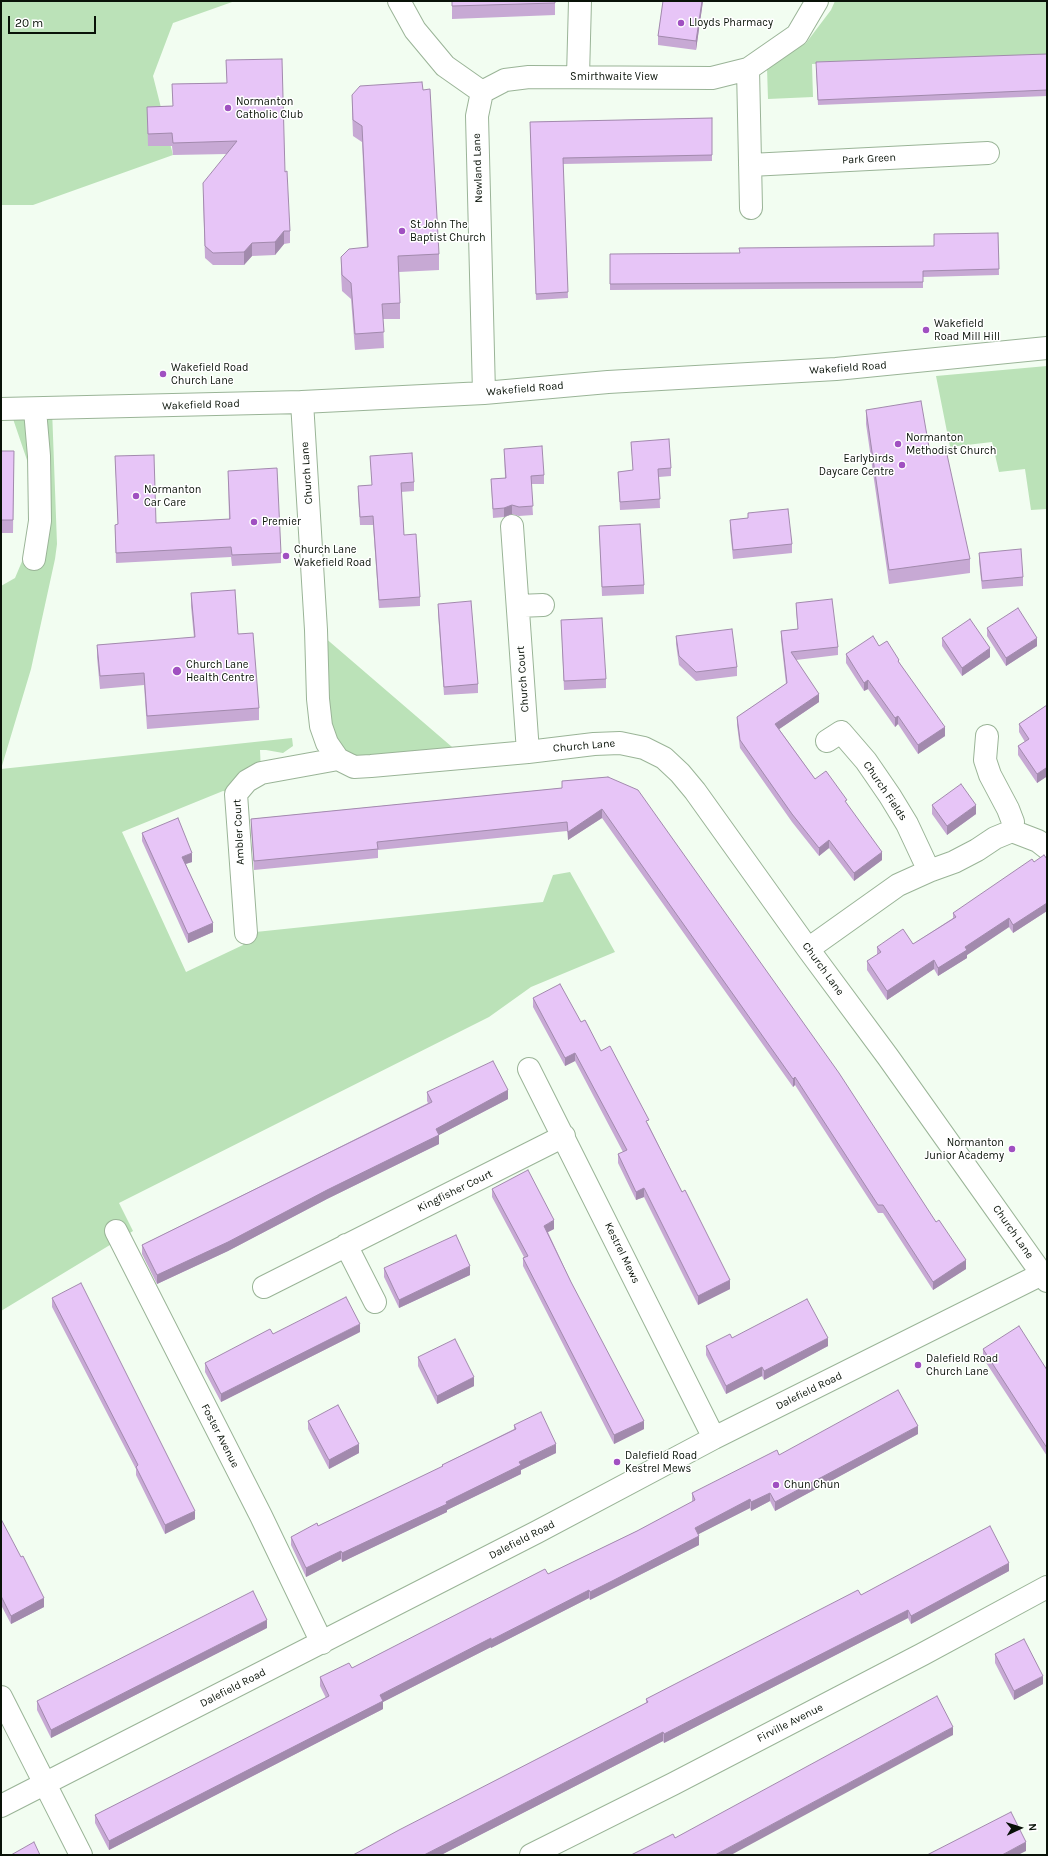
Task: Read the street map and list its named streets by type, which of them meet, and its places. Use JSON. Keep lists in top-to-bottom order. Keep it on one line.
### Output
{"streets":{"street":["Smirthwaite View","Park Green","Newland Lane","Wakefield Road","Church Lane","Church Court","Church Fields","Ambler Court","Kingfisher Court","Kestrel Mews","Dalefield Road","Foster Avenue","Firville Avenue"]},"crossings":[["Smirthwaite View","Newland Lane"],["Newland Lane","Wakefield Road"],["Wakefield Road","Church Lane"],["Church Lane","Church Court"],["Church Lane","Ambler Court"],["Church Lane","Dalefield Road"],["Kingfisher Court","Kestrel Mews"],["Kestrel Mews","Dalefield Road"],["Dalefield Road","Foster Avenue"]],"places":["Lloyds Pharmacy","Normanton Catholic Club","St John The Baptist Church","Wakefield Road Mill Hill","Wakefield Road Church Lane","Normanton Methodist Church","Earlybirds Daycare Centre","Normanton Car Care","Premier","Church Lane Wakefield Road","Church Lane Health Centre","Normanton Junior Academy","Dalefield Road Church Lane","Dalefield Road Kestrel Mews","Chun Chun"],"scale_bar":"20 m","north":"right"}
